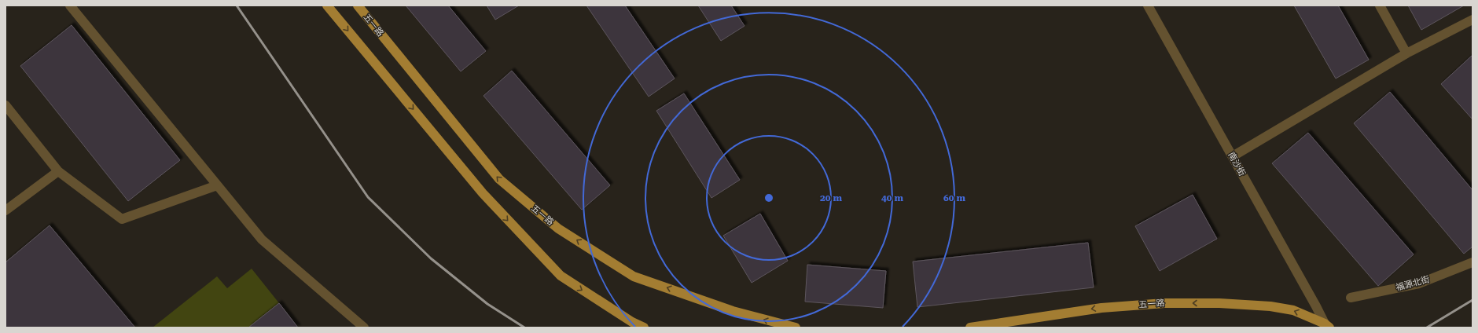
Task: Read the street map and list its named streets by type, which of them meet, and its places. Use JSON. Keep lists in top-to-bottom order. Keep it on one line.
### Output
{"streets":{"main road":["五一路"],"street":["南沙街","福源北街"]},"crossings":[["五一路","南沙街"]],"rings":["20 m","40 m","60 m"]}
